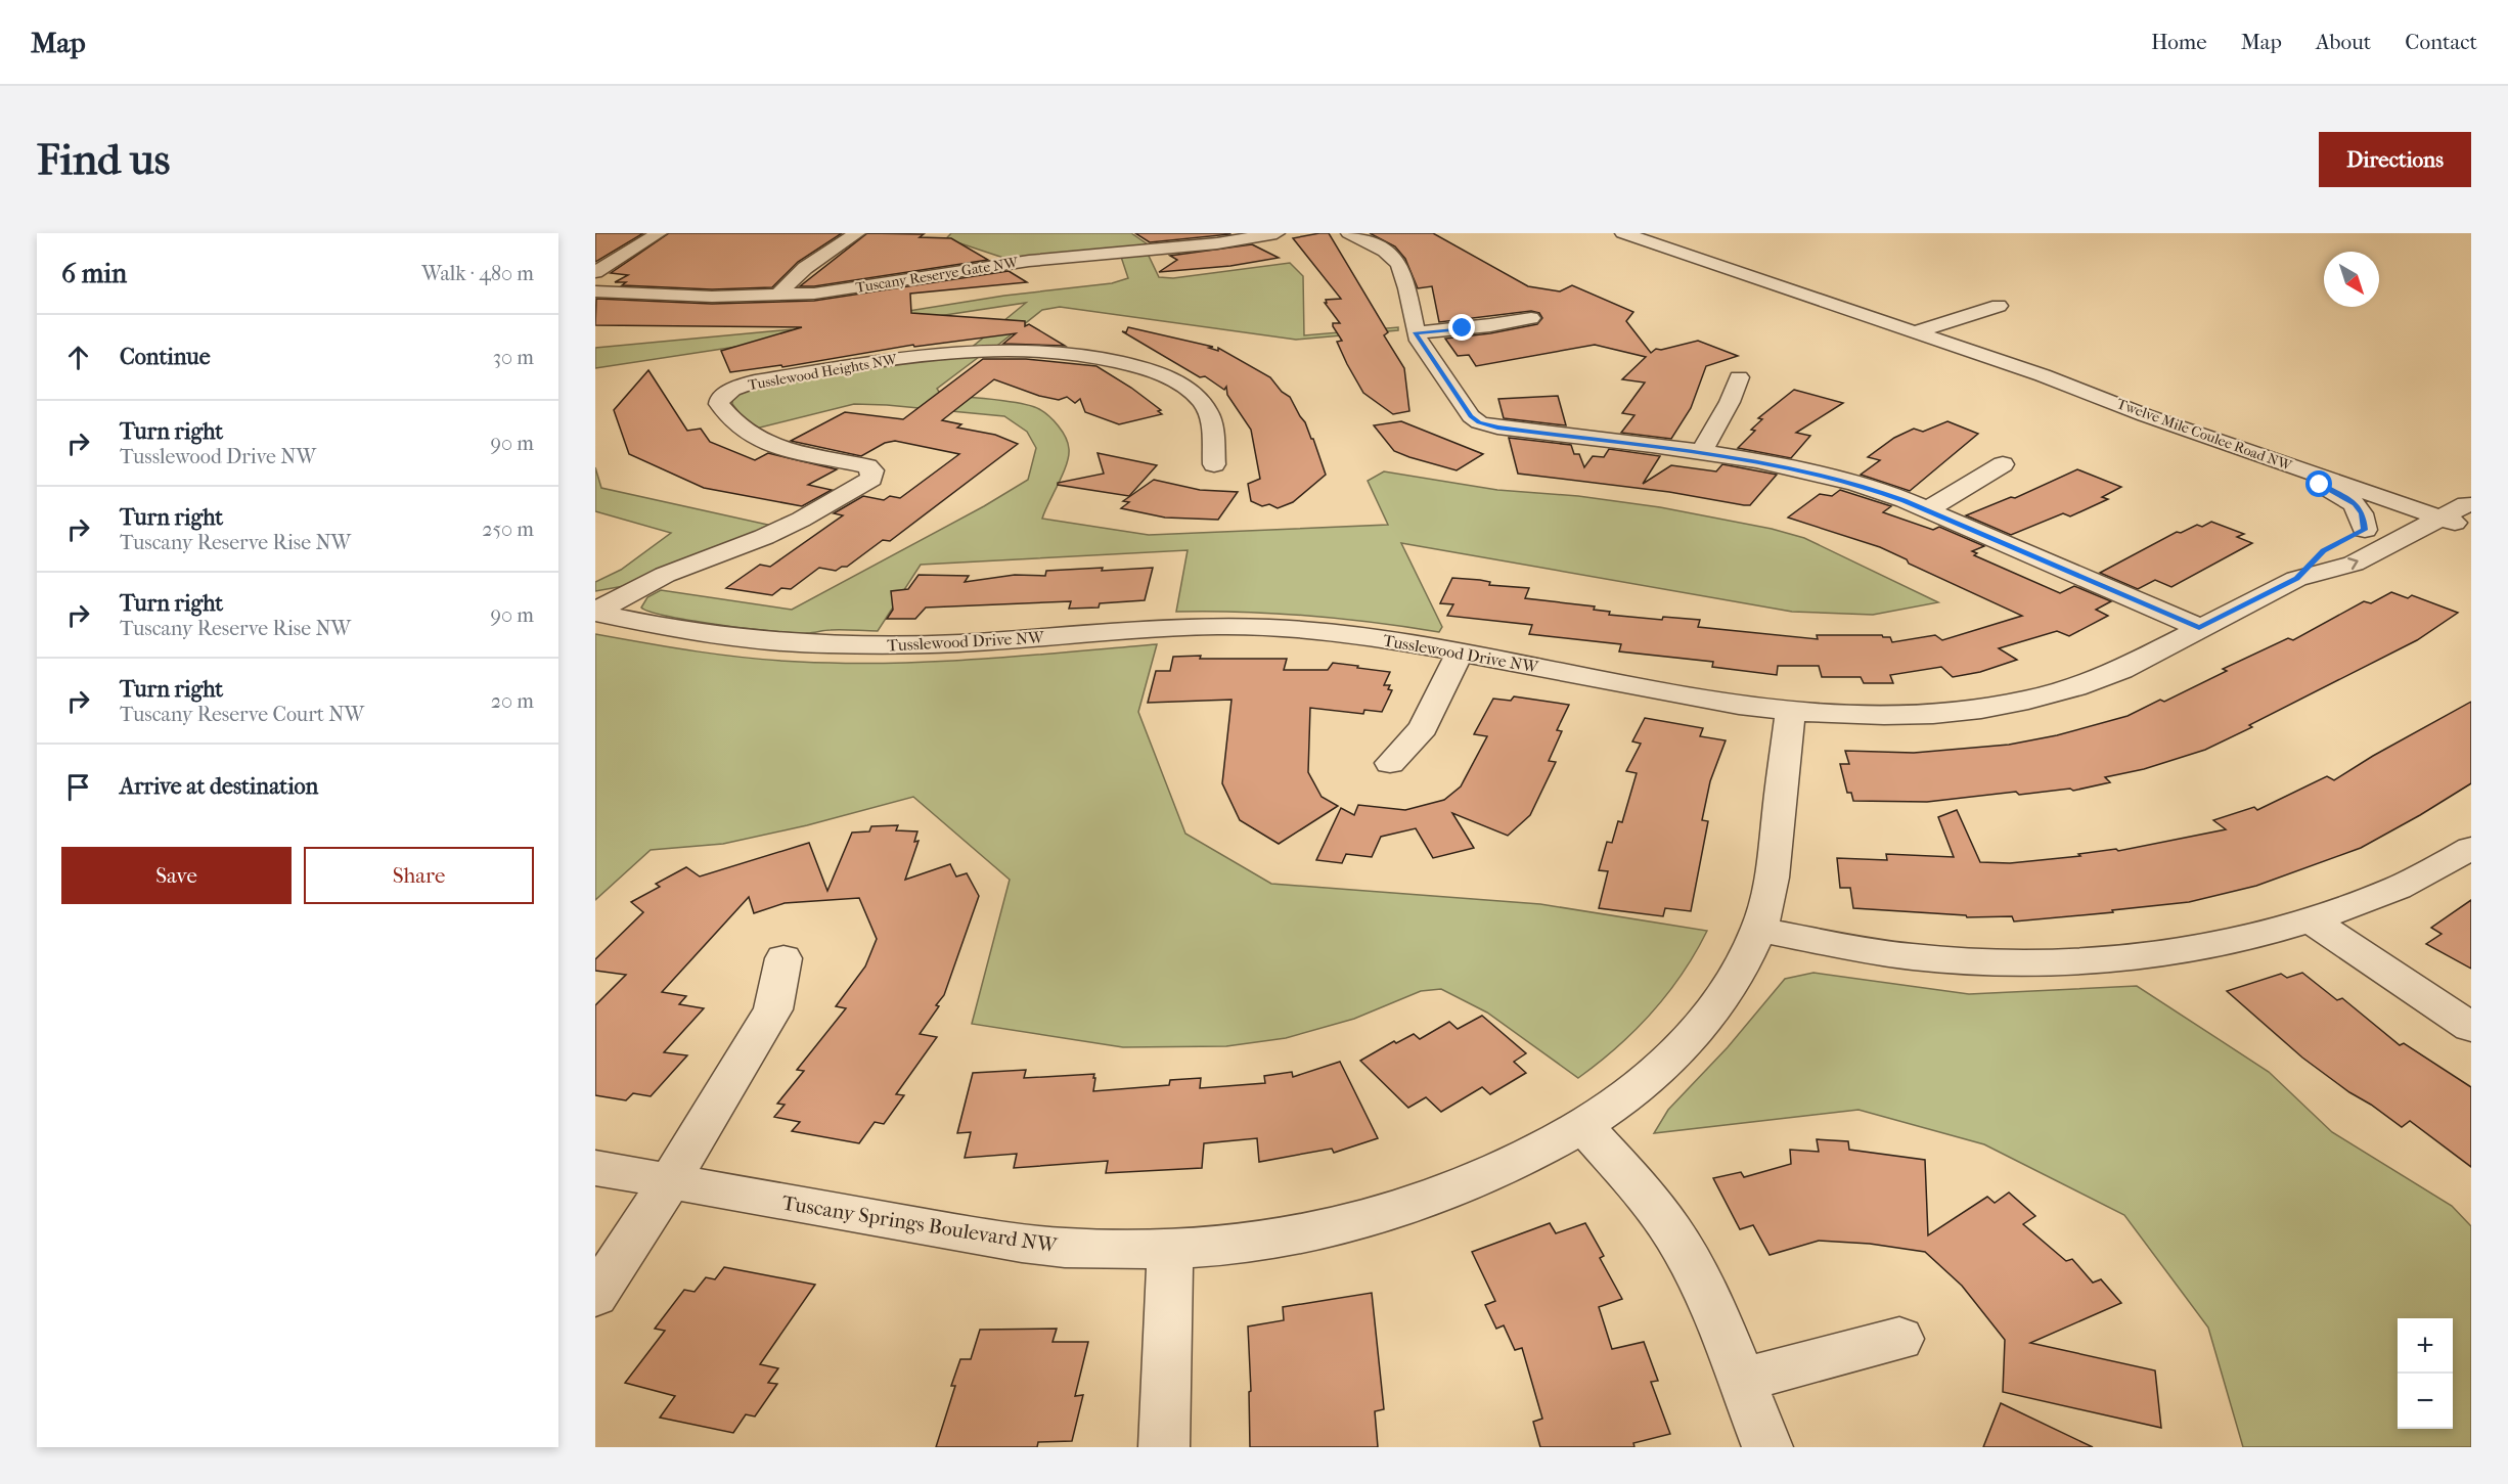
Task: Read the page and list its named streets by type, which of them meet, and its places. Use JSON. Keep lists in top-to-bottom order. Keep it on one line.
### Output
{"streets":{"street":["Tuscany Reserve Gate NW","Tusslewood Heights NW","Twelve Mile Coulee Road NW","Tusslewood Drive NW","Tuscany Springs Boulevard NW"]},"crossings":[["Tusslewood Heights NW","Tusslewood Drive NW"],["Twelve Mile Coulee Road NW","Tusslewood Drive NW"],["Tusslewood Drive NW","Tuscany Springs Boulevard NW"]],"north":"bottom right","page":{"header":"Map","nav":["Home","Map","About","Contact"],"buttons":["Directions",["Save","Share"]],"title":"Find us","heading":["6 min","Walk · 480 m"],"list":[["Continue","30 m"],["Turn right","Tusslewood Drive NW","90 m"],["Turn right","Tuscany Reserve Rise NW","250 m"],["Turn right","Tuscany Reserve Rise NW","90 m"],["Turn right","Tuscany Reserve Court NW","20 m"],"Arrive at destination"],"map_buttons":["+","−"]}}
